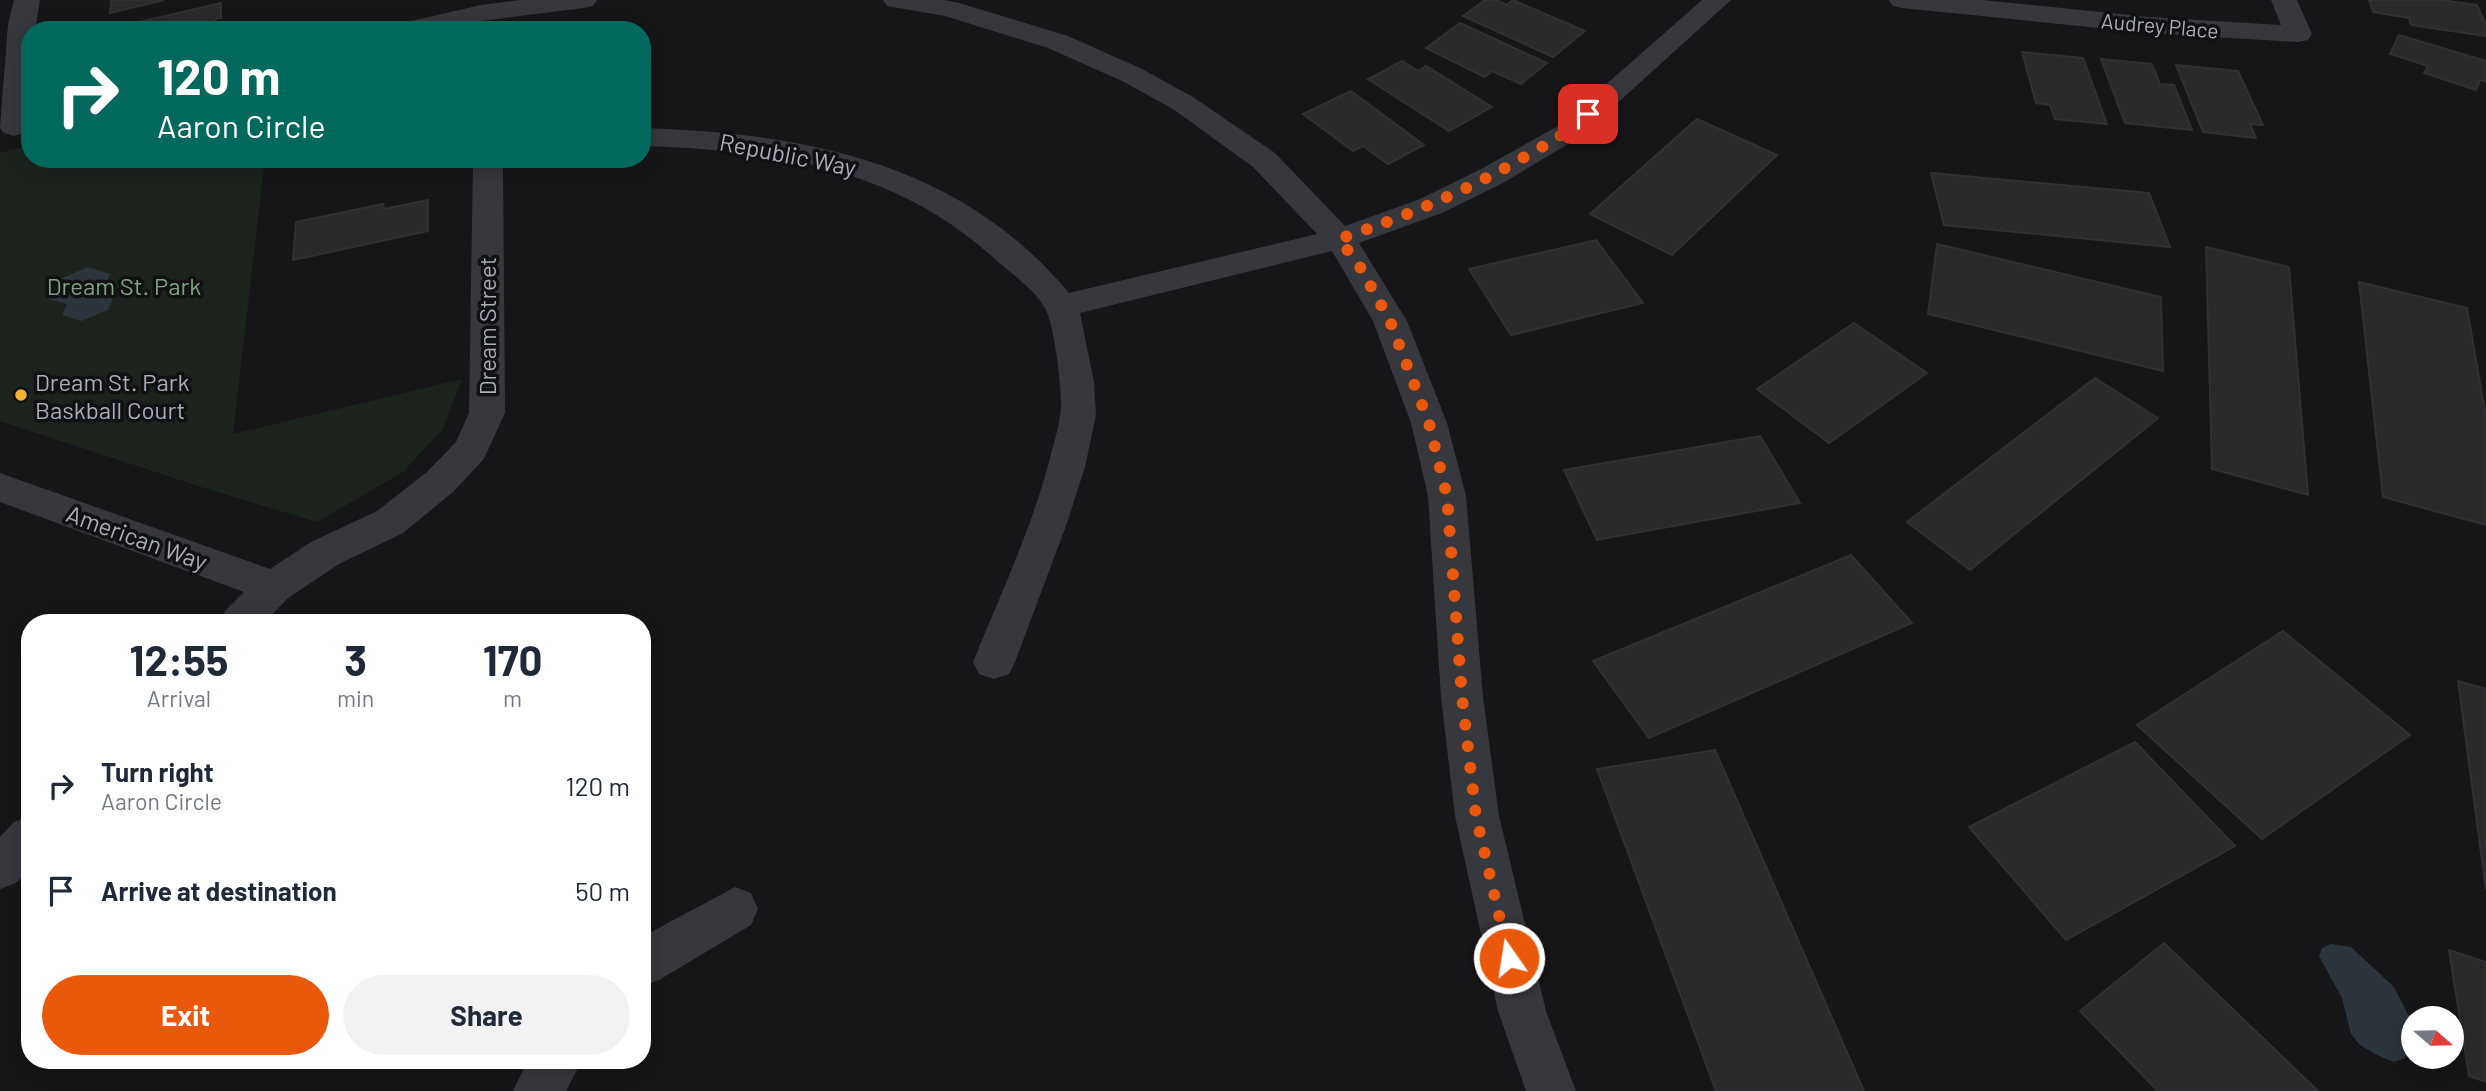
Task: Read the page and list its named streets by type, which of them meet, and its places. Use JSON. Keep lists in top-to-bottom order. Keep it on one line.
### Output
{"streets":{"street":["Audrey Place","Republic Way","Dream Street","American Way"]},"crossings":[["Dream Street","American Way"]],"parks":["Dream St. Park"],"places":["Dream St. Park Baskball Court"],"north":"right","page":{"turn":["120 m","Aaron Circle"],"eta":["12:55","Arrival","3","min","170","m"],"list":[{"name":"Turn right","note":"Aaron Circle","value":"120 m"},{"name":"Arrive at destination","value":"50 m"}],"buttons":["Exit","Share"]}}
